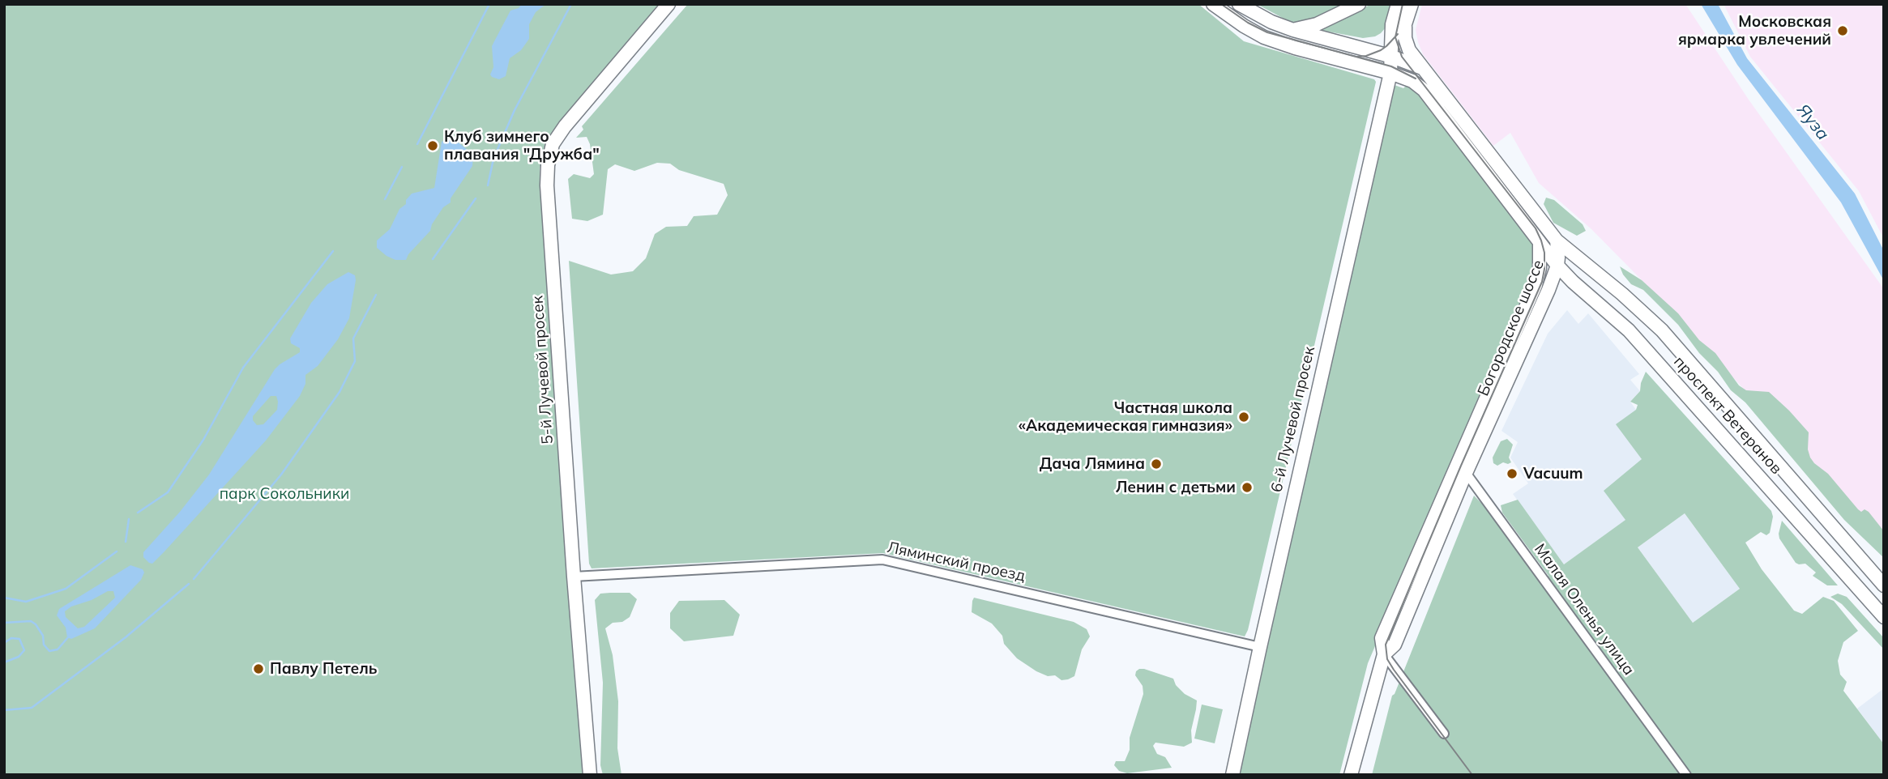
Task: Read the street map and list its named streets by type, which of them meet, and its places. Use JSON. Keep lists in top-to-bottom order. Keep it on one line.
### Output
{"streets":{"main road":["Богородское шоссе","5-й Лучевой просек","проспект Ветеранов","6-й Лучевой просек"],"street":["Ляминский проезд","Малая Оленья улица"]},"crossings":[["Богородское шоссе","проспект Ветеранов"],["Богородское шоссе","6-й Лучевой просек"],["Богородское шоссе","Малая Оленья улица"],["5-й Лучевой просек","Ляминский проезд"],["6-й Лучевой просек","Ляминский проезд"]],"water":["Яуза"],"parks":["парк Сокольники"],"places":["Московская ярмарка увлечений","Клуб зимнего плавания \"Дружба\"","Частная школа «Академическая гимназия»","Дача Лямина","Vacuum","Ленин с детьми","Павлу Петель"]}
